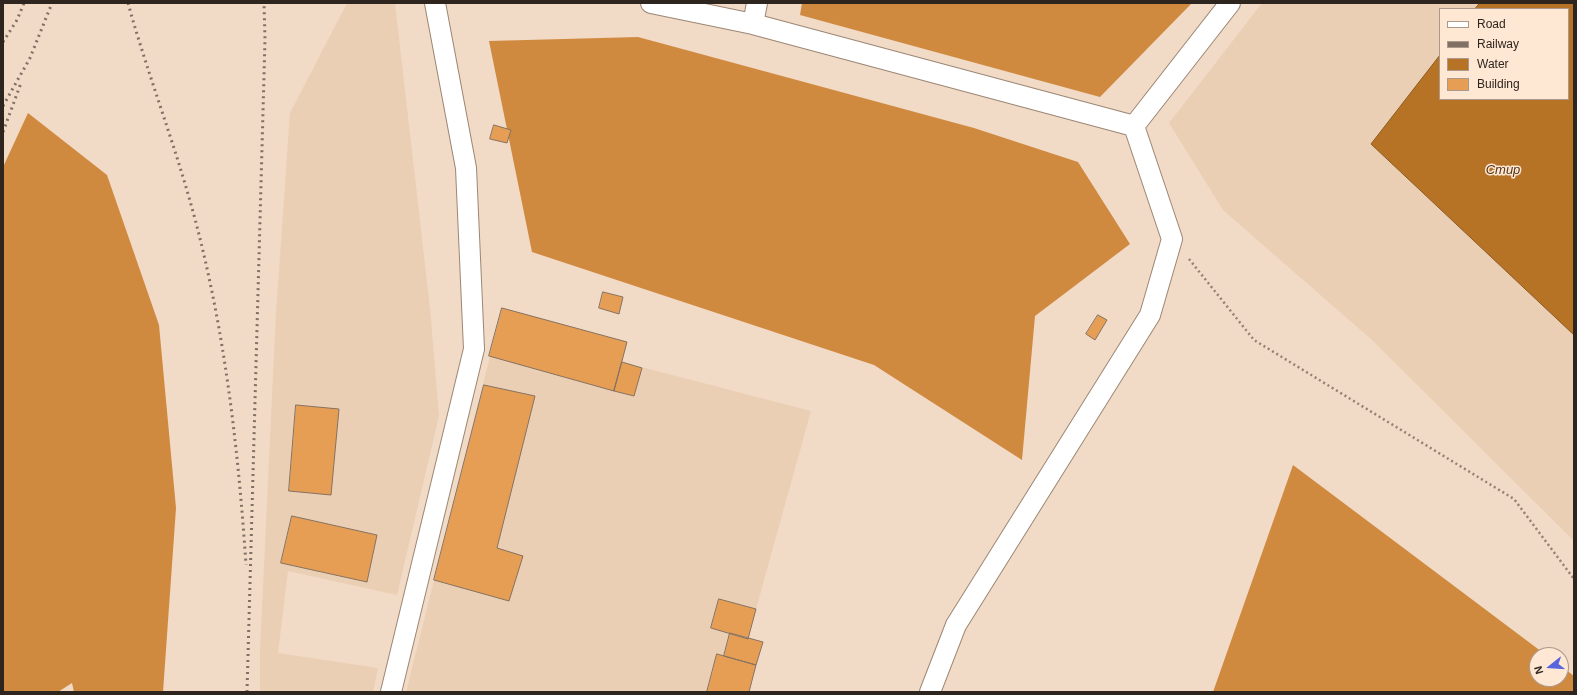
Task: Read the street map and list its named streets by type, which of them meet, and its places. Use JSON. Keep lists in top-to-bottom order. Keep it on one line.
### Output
{"water":["Стир"],"legend":["Road","Railway","Water","Building"],"north":"left"}
